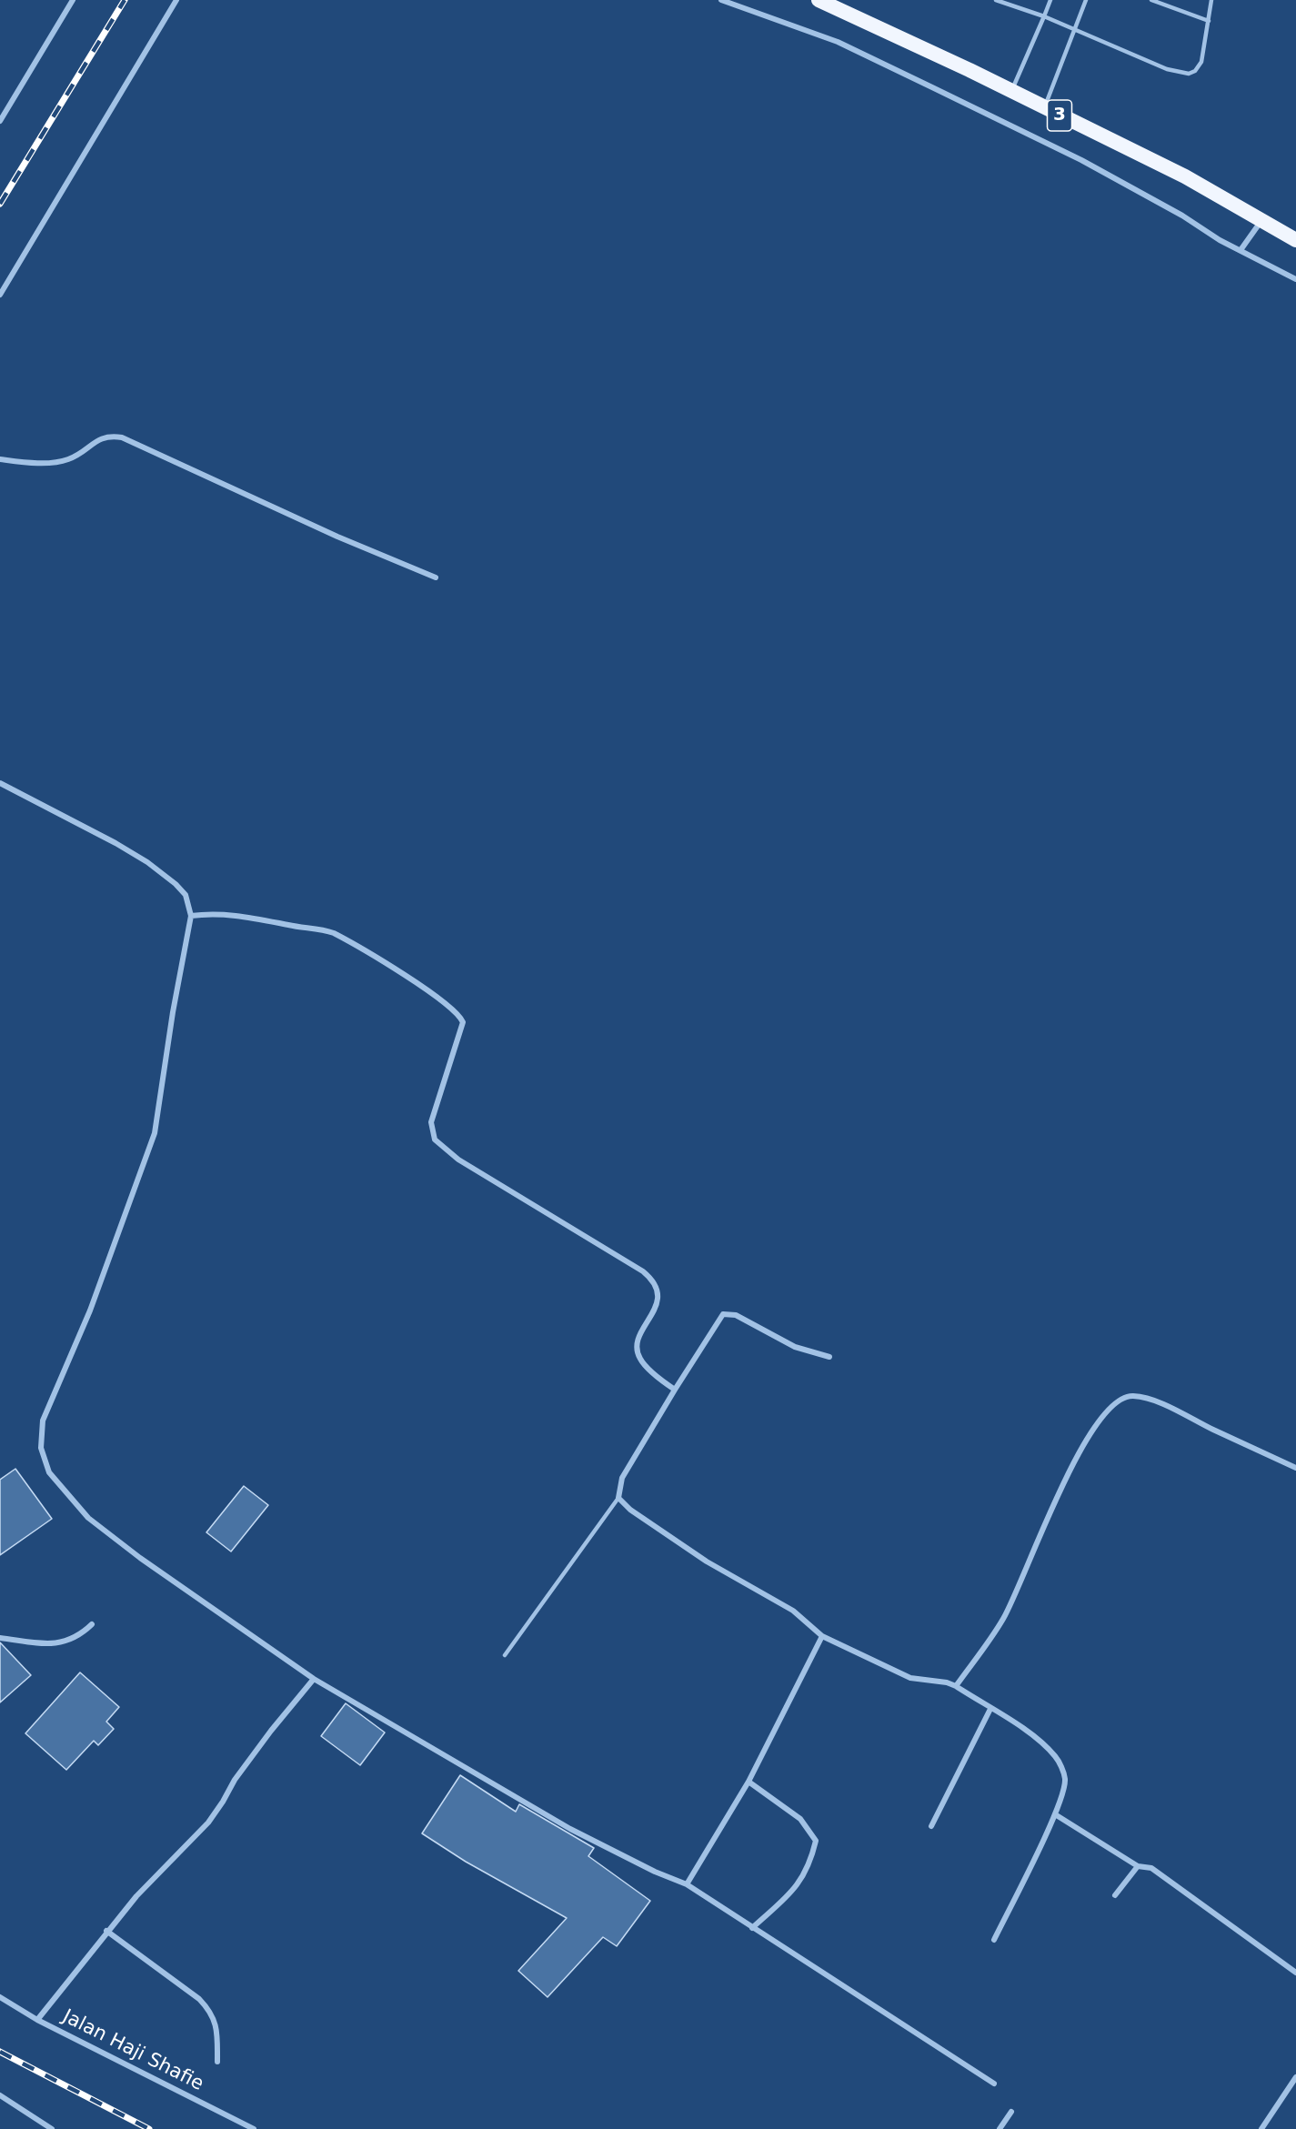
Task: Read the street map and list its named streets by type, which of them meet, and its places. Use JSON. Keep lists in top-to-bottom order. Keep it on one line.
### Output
{"streets":{"highway":["3"],"street":["Jalan Haji Shafie"]}}
